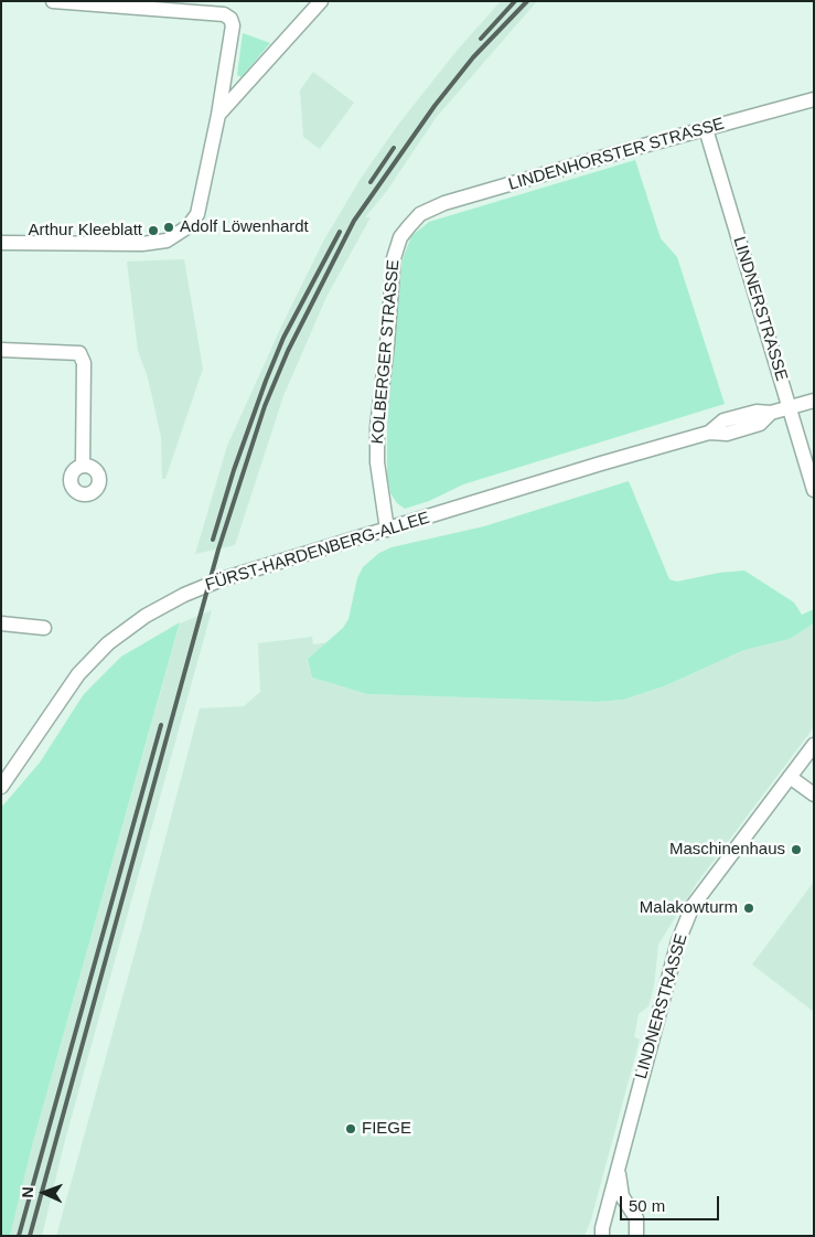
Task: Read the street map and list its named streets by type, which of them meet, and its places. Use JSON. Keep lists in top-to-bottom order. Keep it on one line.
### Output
{"streets":{"street":["LINDENHORSTER STRASSE","LINDNERSTRASSE","KOLBERGER STRASSE","FÜRST-HARDENBERG-ALLEE"]},"crossings":[["LINDENHORSTER STRASSE","LINDNERSTRASSE"],["LINDENHORSTER STRASSE","KOLBERGER STRASSE"],["LINDNERSTRASSE","FÜRST-HARDENBERG-ALLEE"],["KOLBERGER STRASSE","FÜRST-HARDENBERG-ALLEE"]],"places":["Adolf Löwenhardt","Arthur Kleeblatt","Maschinenhaus","Malakowturm","FIEGE"],"scale_bar":"50 m","north":"left"}
